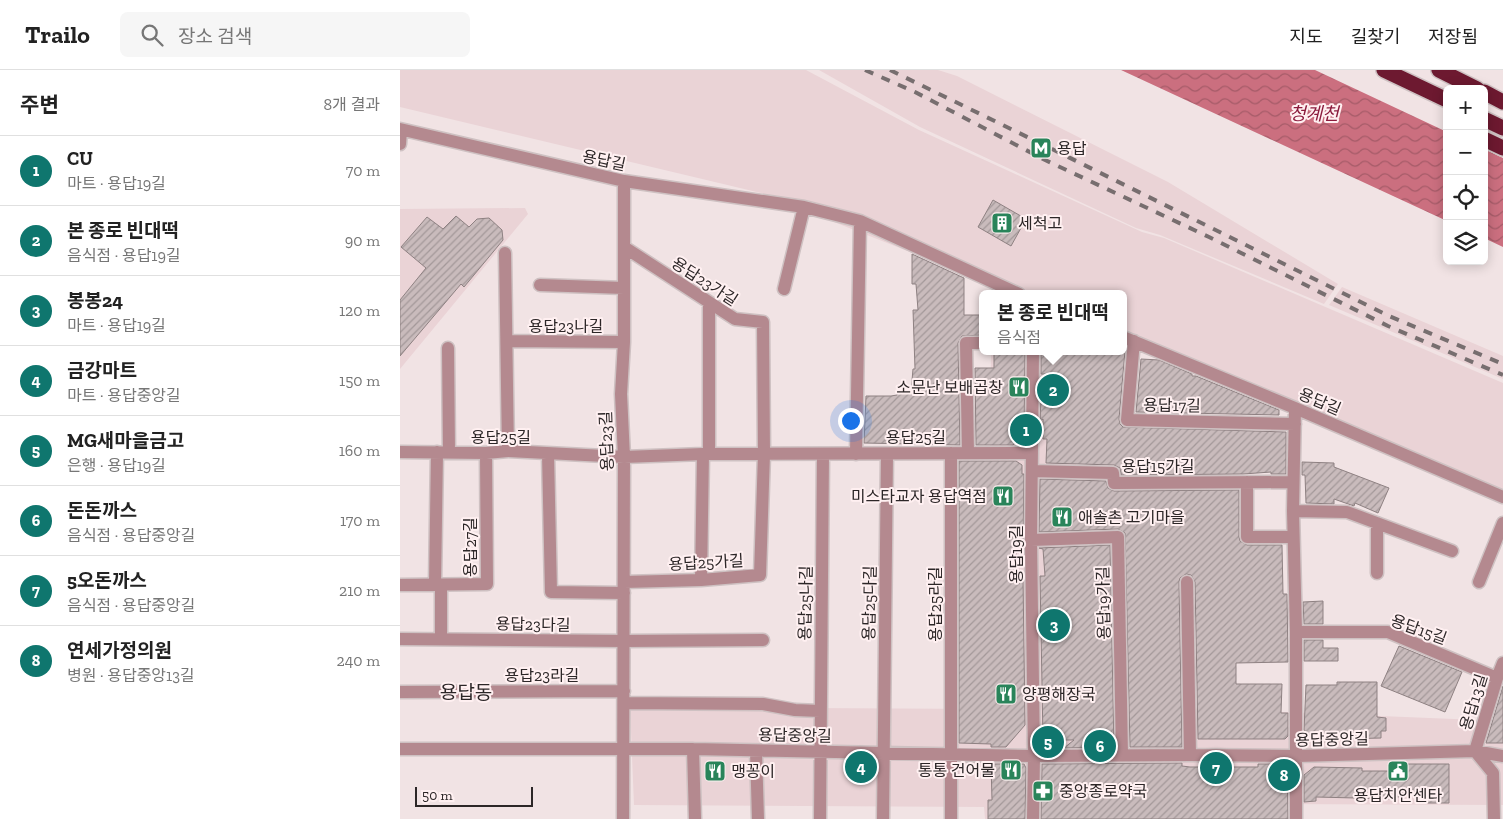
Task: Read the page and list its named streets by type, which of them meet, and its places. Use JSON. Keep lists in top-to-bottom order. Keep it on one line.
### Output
{"streets":{"street":["용답길","용답23가길","용답23나길","용답17길","용답25길","용답23길","용답15가길","용답27길","용답19길","용답25가길","용답25나길","용답25다길","용답19가길","용답25라길","용답23다길","용답15길","용답23라길","용답13길","용답중앙길"]},"crossings":[["용답길","용답17길"],["용답길","용답23길"],["용답23가길","용답25길"],["용답23가길","용답23길"],["용답23가길","용답25가길"],["용답23나길","용답25길"],["용답23나길","용답23길"],["용답25길","용답23길"],["용답25길","용답27길"],["용답25길","용답19길"],["용답25길","용답25가길"],["용답25길","용답25나길"],["용답25길","용답25다길"],["용답25길","용답25라길"],["용답23길","용답25가길"],["용답23길","용답23다길"],["용답23길","용답23라길"],["용답23길","용답중앙길"],["용답15가길","용답19길"],["용답19길","용답19가길"],["용답19길","용답중앙길"],["용답25나길","용답중앙길"],["용답25다길","용답중앙길"],["용답19가길","용답중앙길"],["용답25라길","용답중앙길"],["용답15길","용답13길"],["용답13길","용답중앙길"]],"districts":["용답동"],"water":["청계천"],"places":{"metro station":["용답"],"building":["세척고"],"restaurant":["소문난 보배곱창","미스타교자 용답역점","애솔촌 고기마을","양평해장국","통통 건어물","맹꽁이"],"public building":["용답치안센타"],"pharmacy":["중앙종로약국"]},"scale_bar":"50 m","page":{"header":"Trailo","search":"장소 검색","nav":["지도","길찾기","저장됨"],"heading":["주변","8개 결과"],"map_buttons":["+","−"],"list":[{"mark":"1","name":"CU","note":"마트 · 용답19길","value":"70 m"},{"mark":"2","name":"본 종로 빈대떡","note":"음식점 · 용답19길","value":"90 m"},{"mark":"3","name":"봉봉24","note":"마트 · 용답19길","value":"120 m"},{"mark":"4","name":"금강마트","note":"마트 · 용답중앙길","value":"150 m"},{"mark":"5","name":"MG새마을금고","note":"은행 · 용답19길","value":"160 m"},{"mark":"6","name":"돈돈까스","note":"음식점 · 용답중앙길","value":"170 m"},{"mark":"7","name":"5오돈까스","note":"음식점 · 용답중앙길","value":"210 m"},{"mark":"8","name":"연세가정의원","note":"병원 · 용답중앙13길","value":"240 m"}],"popup":["본 종로 빈대떡","음식점"],"pins":["2","1","3","5","6","4","7","8"],"scale":"50 m"}}
